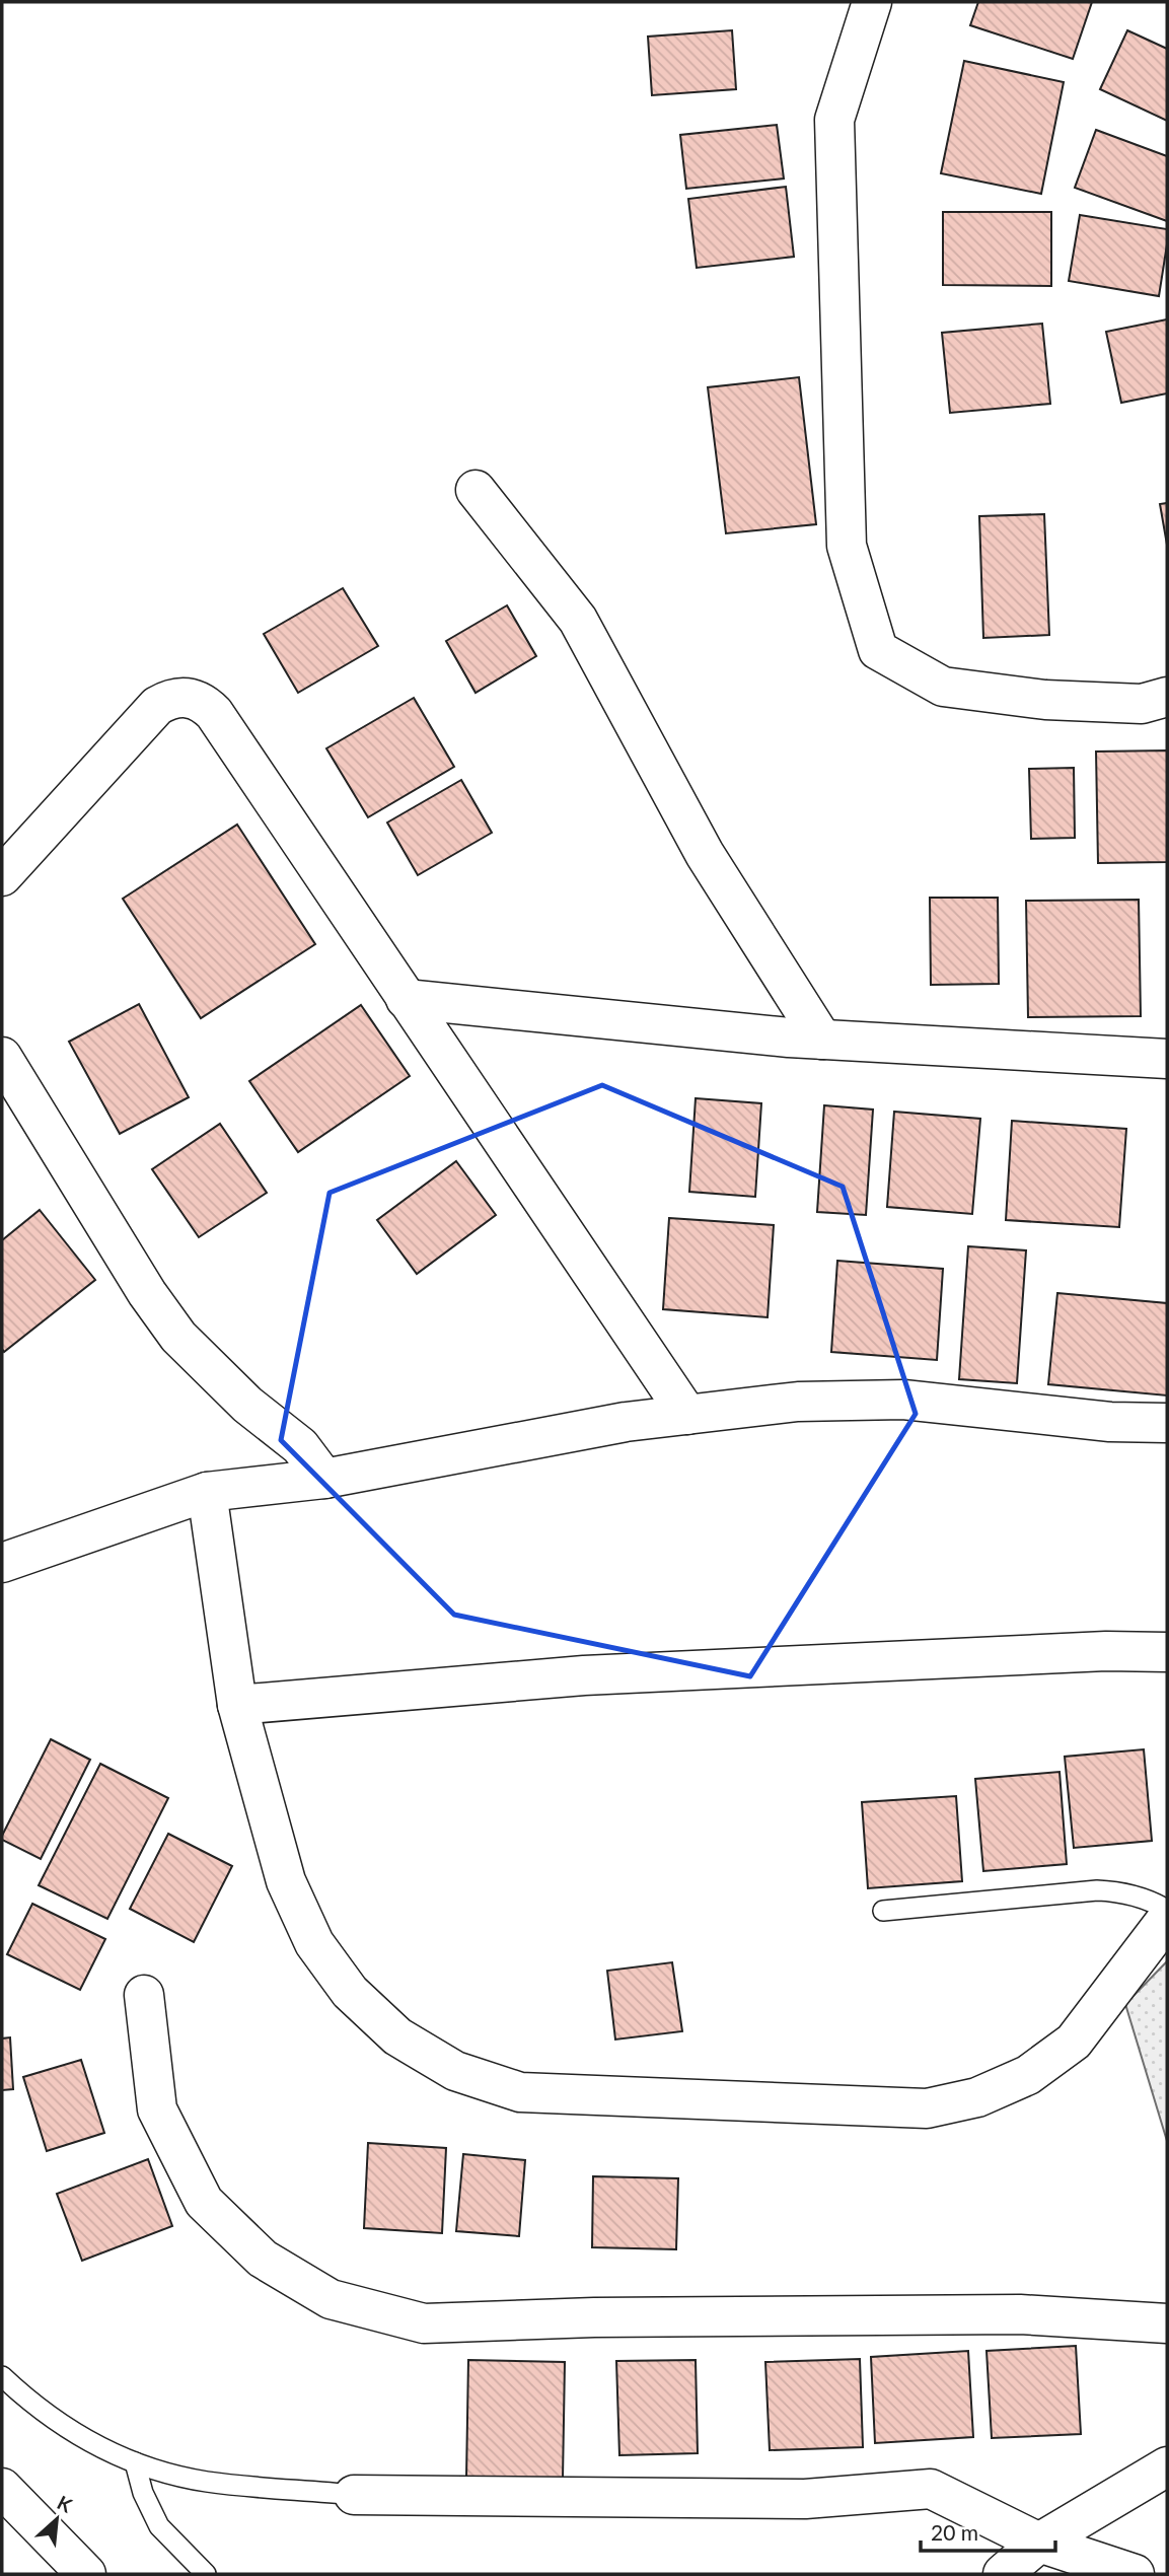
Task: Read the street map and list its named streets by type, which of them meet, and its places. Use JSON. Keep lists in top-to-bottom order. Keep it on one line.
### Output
{"scale_bar":"20 m","north":"top right"}
